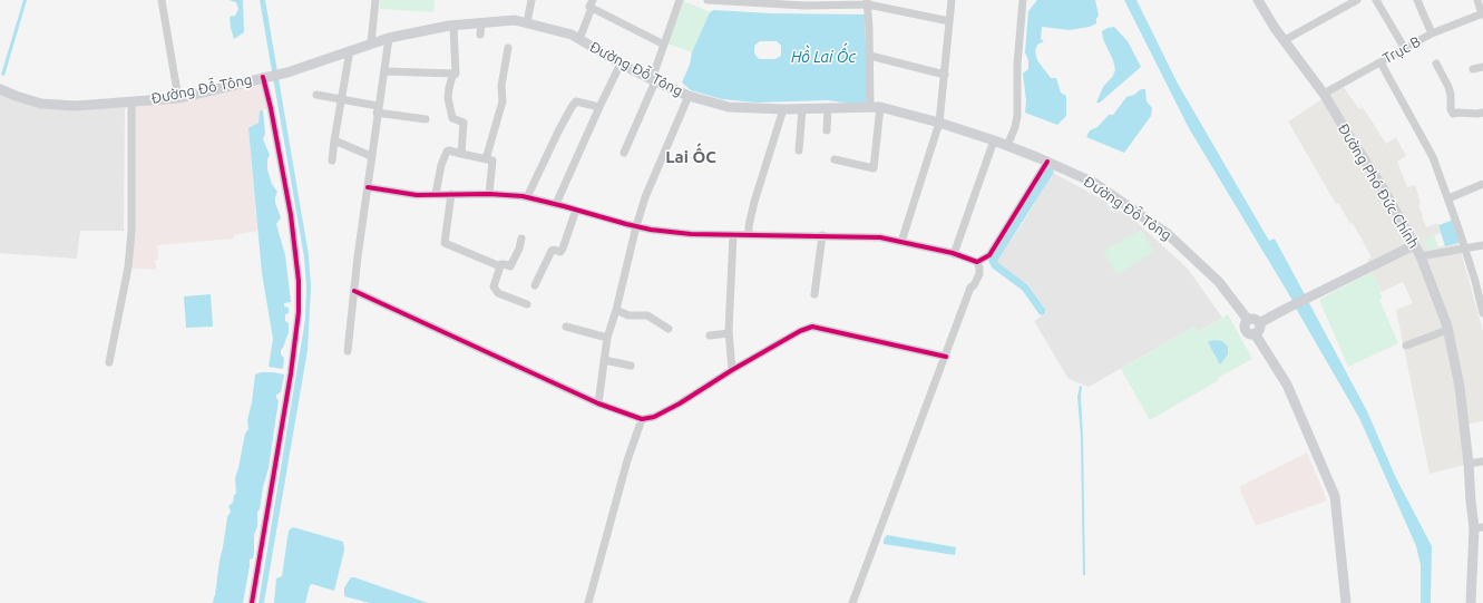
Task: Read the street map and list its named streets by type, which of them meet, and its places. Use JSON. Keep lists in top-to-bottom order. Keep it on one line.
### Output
{"streets":{"main road":["Đường Đỗ Tông","Đường Phó Đức Chính"],"street":["Trục B"]},"crossings":[["Trục B","Đường Phó Đức Chính"]],"districts":["Lai ỐC"],"water":["Hồ Lai Ốc"]}
